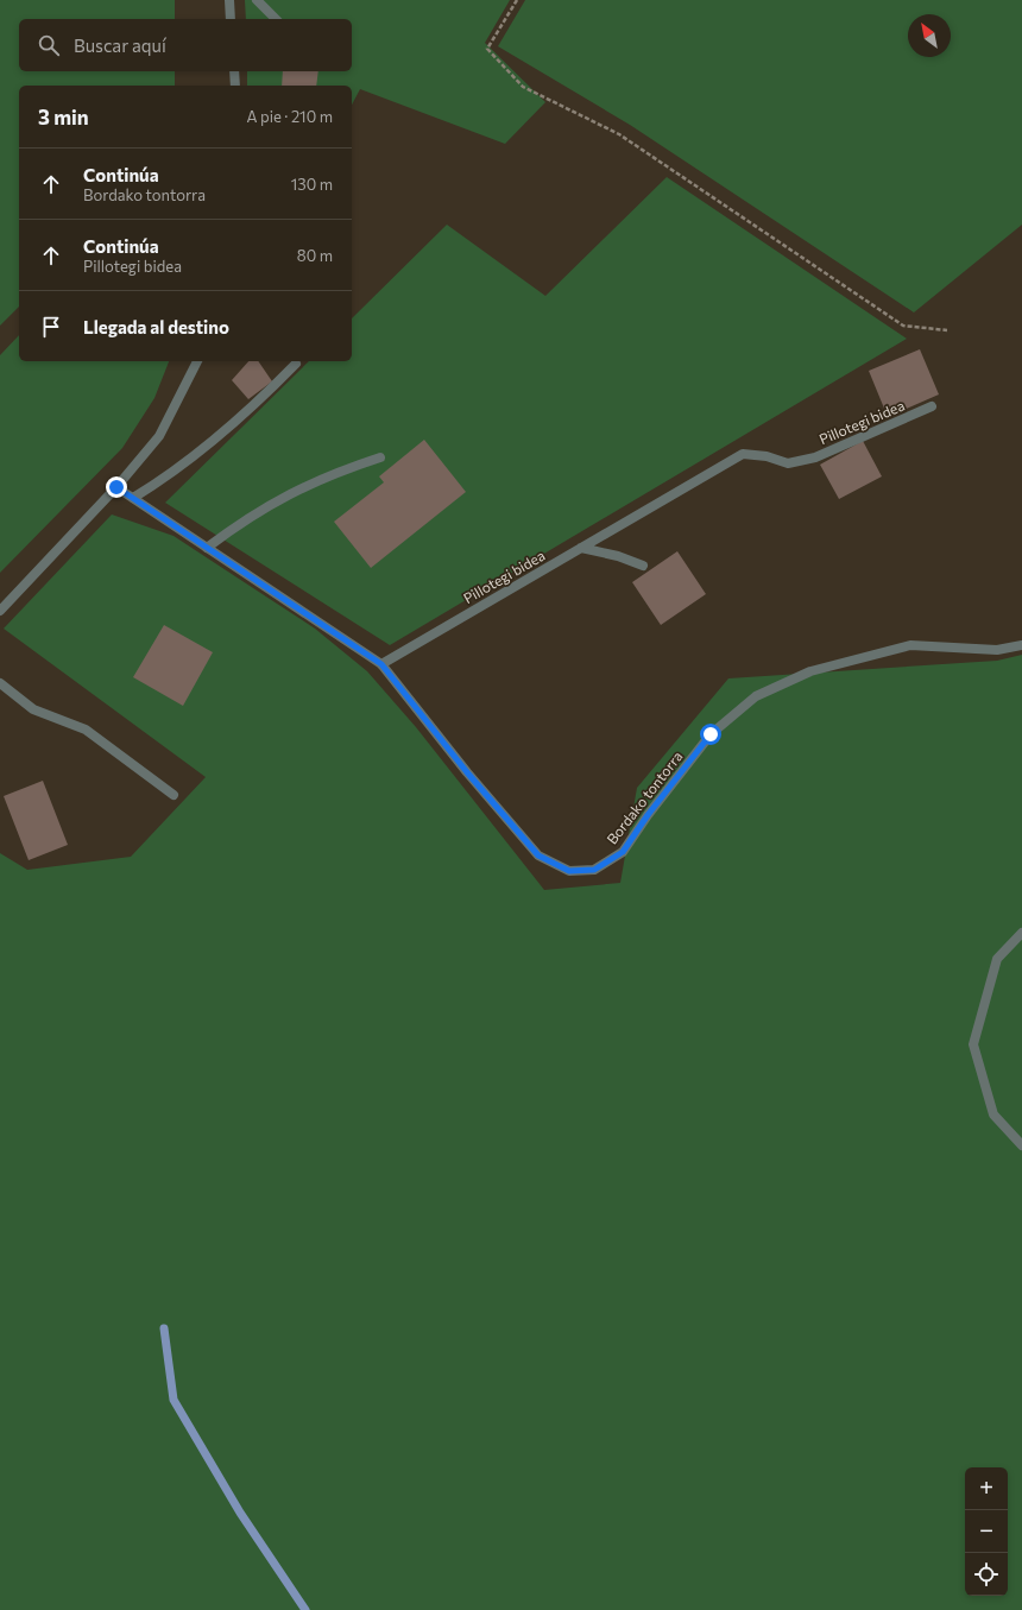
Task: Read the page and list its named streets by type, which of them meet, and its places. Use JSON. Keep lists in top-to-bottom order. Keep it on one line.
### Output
{"streets":{"street":["Pillotegi bidea","Bordako tontorra"]},"crossings":[["Pillotegi bidea","Bordako tontorra"]],"north":"top left","page":{"search":"Buscar aquí","heading":["3 min","A pie · 210 m"],"list":[["Continúa","Bordako tontorra","130 m"],["Continúa","Pillotegi bidea","80 m"],"Llegada al destino"],"map_buttons":["+","−"]}}
